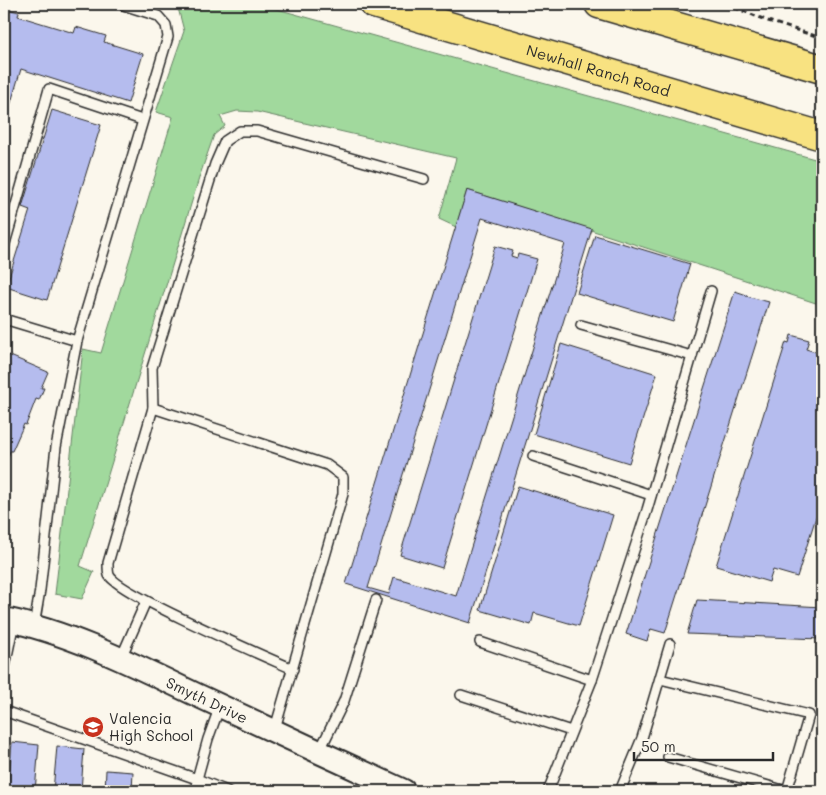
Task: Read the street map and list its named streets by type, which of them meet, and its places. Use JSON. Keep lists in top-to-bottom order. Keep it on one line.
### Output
{"streets":{"main road":["Newhall Ranch Road"],"street":["Smyth Drive"]},"places":{"school or university":["Valencia High School"]},"scale_bar":"50 m"}
